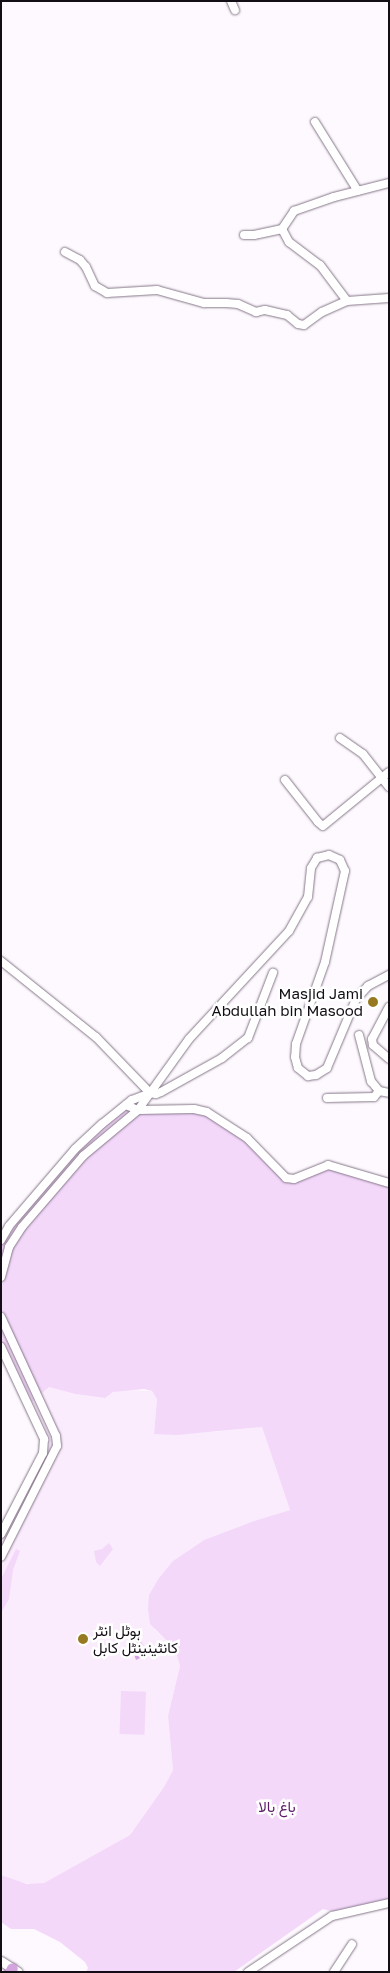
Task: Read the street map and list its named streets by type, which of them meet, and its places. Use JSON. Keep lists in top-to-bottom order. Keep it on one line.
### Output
{"parks":["باغ بالا"],"places":["Masjid Jami Abdullah bin Masood","ہوٹل انٹر کانٹینینٹل کابل"]}
